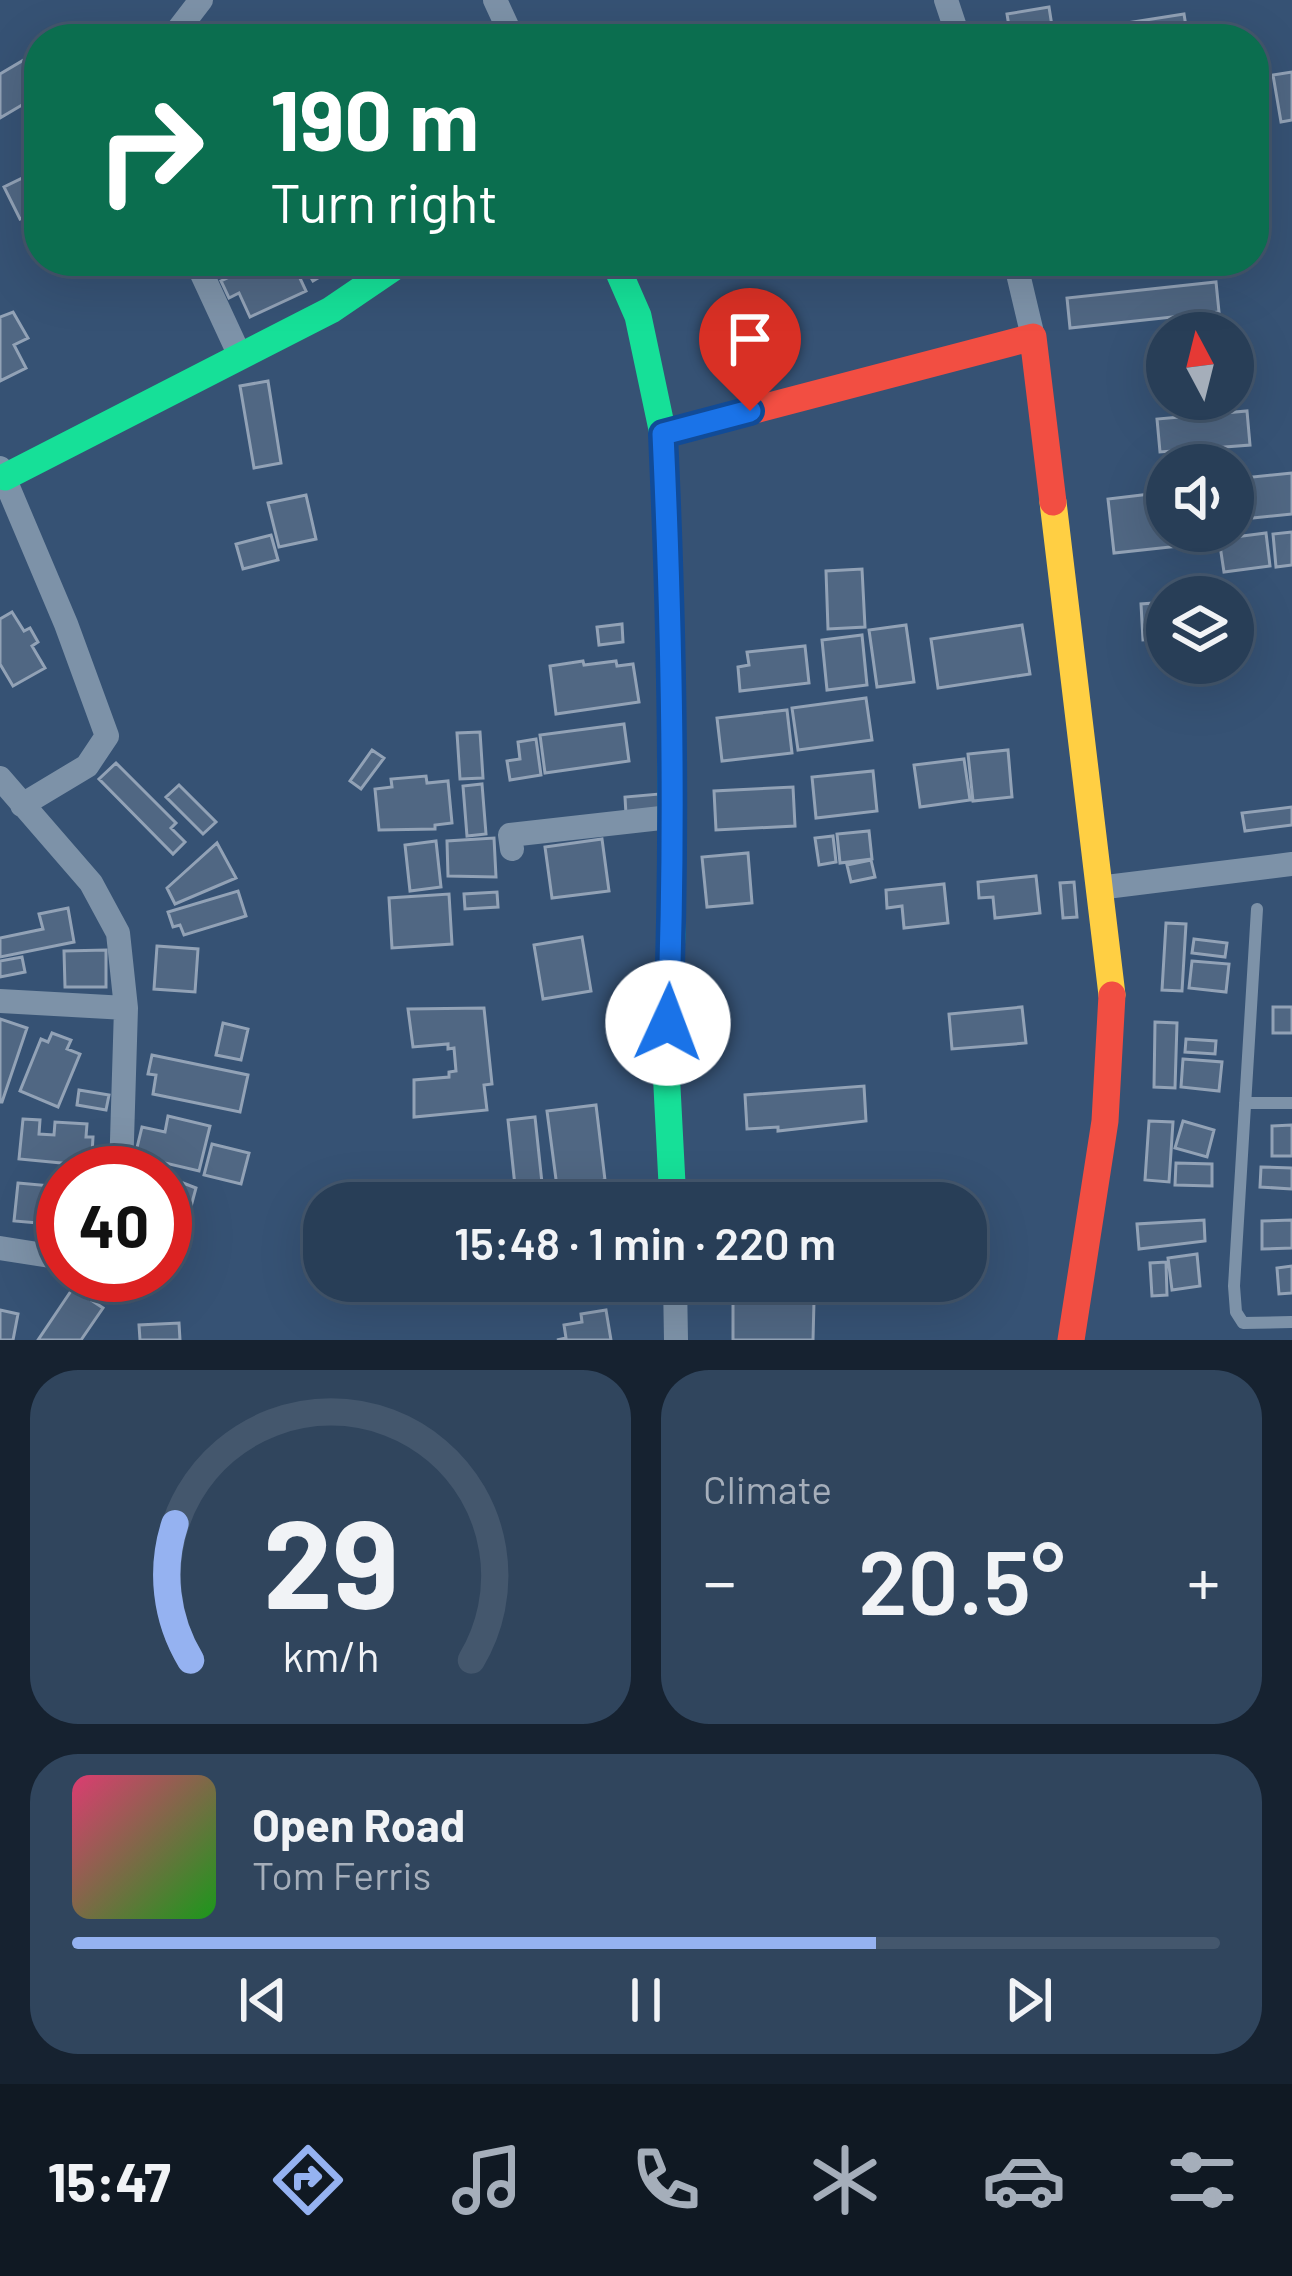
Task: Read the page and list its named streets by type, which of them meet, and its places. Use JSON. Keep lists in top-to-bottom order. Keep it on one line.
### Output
{"north":"top","page":{"turn":["190 m","Turn right"],"limit":"40","trip":"15:48 · 1 min · 220 m","tile":"Climate","heat":["−","20.5°","+"],"song":["Open Road","Tom Ferris"],"tabs":"15:47","gauge":["29","km/h"]}}
